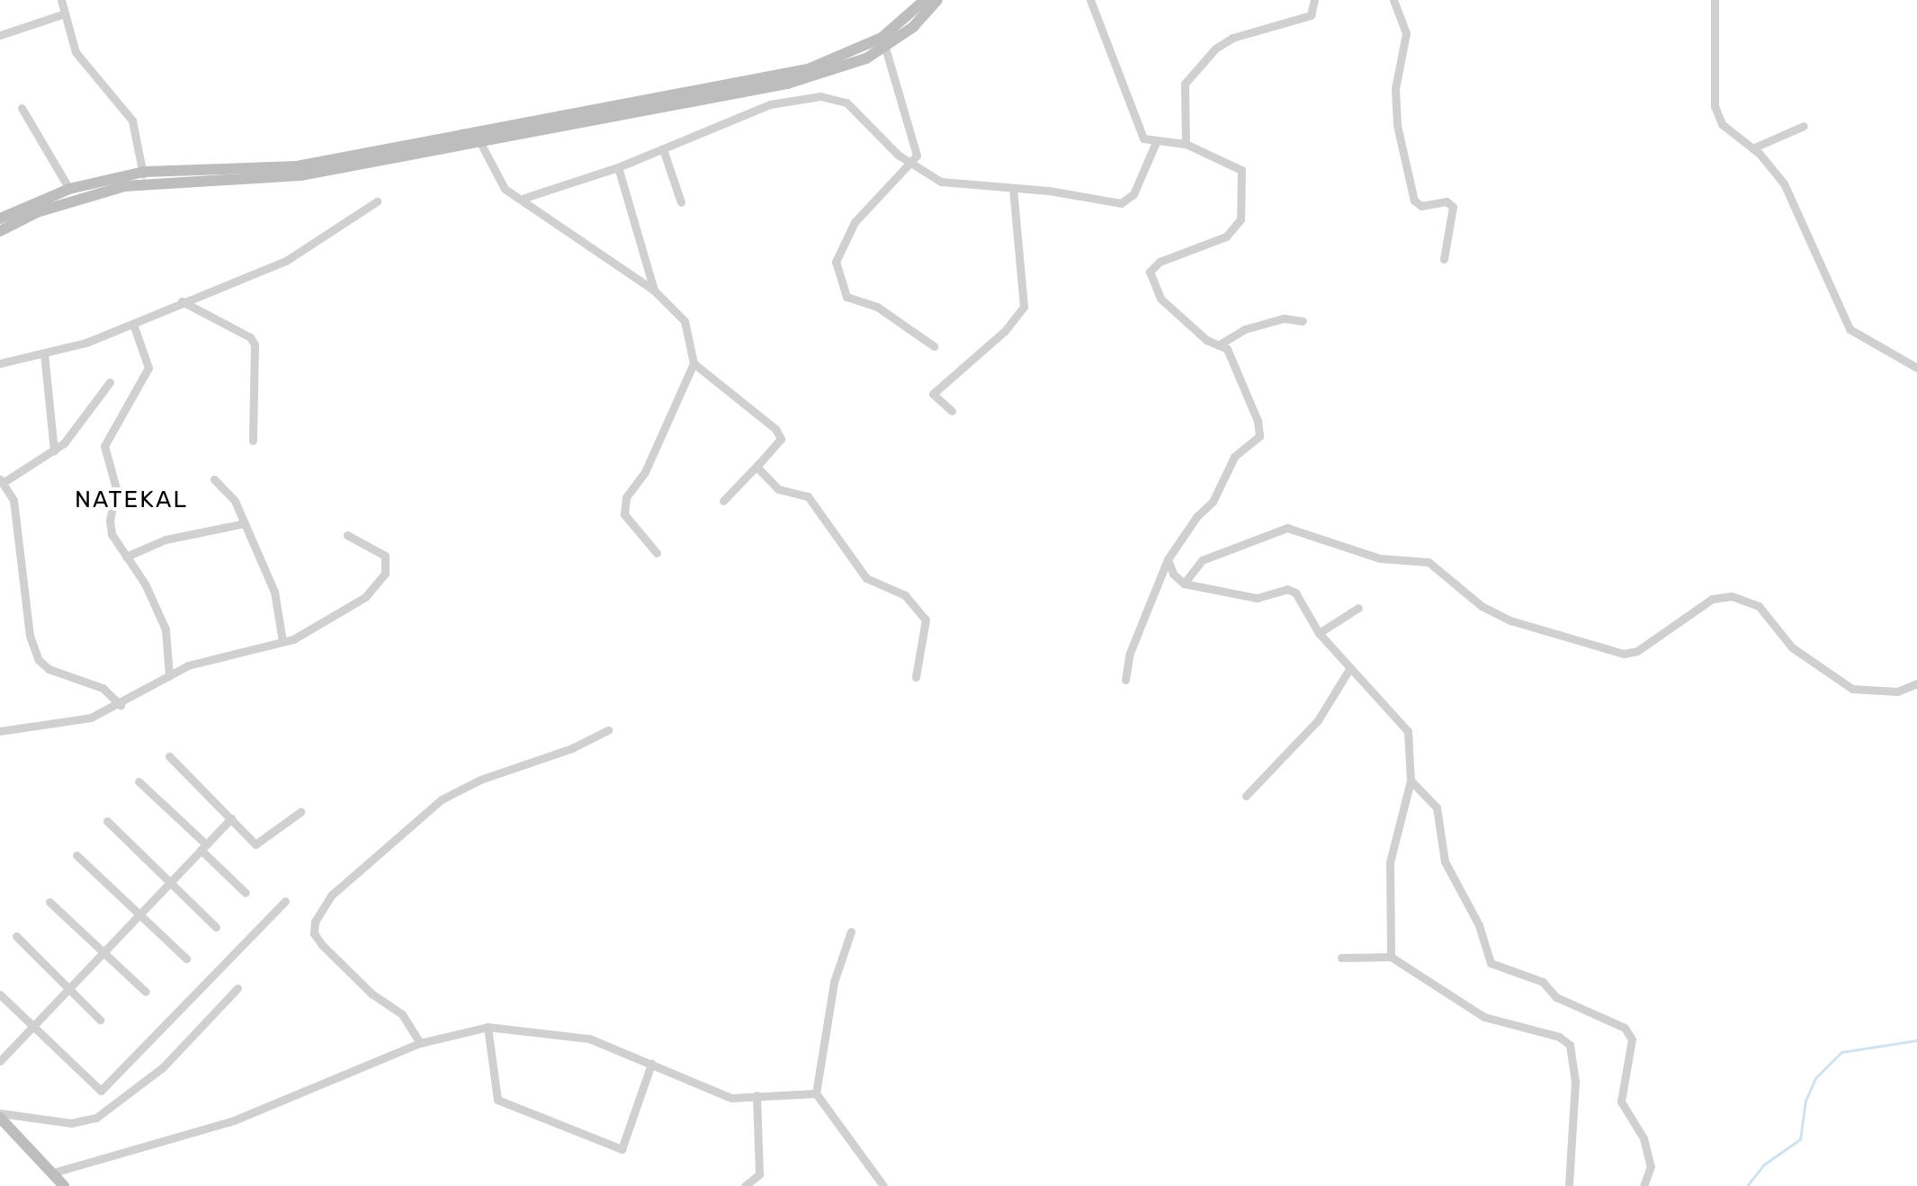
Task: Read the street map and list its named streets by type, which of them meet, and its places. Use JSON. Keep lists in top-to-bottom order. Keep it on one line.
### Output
{"districts":["NATEKAL"]}
